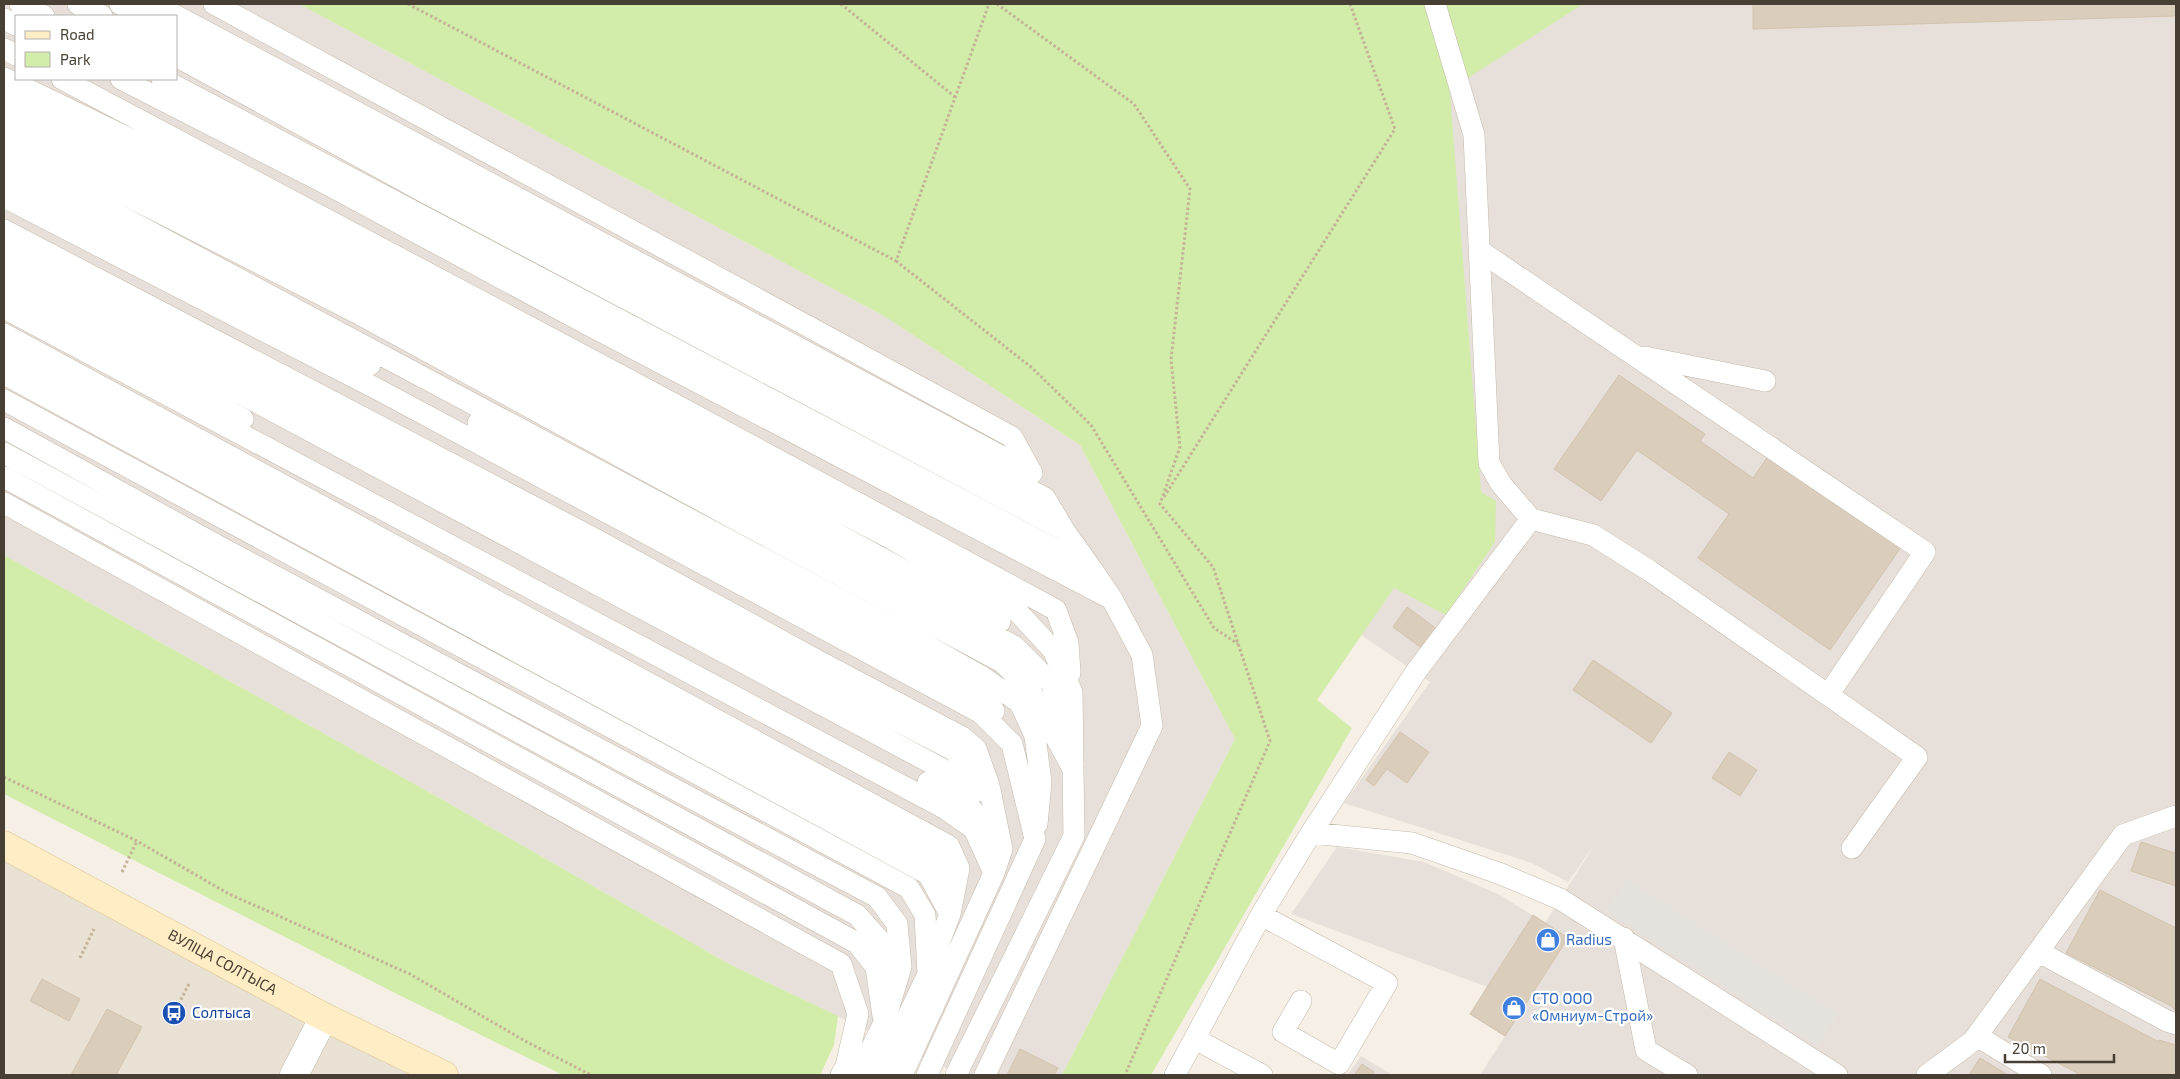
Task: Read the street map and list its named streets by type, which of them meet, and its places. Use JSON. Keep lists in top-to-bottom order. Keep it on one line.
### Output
{"streets":{"main road":["ВУЛІЦА СОЛТЫСА"]},"places":{"shop":["Radius","СТО ООО «Омниум-Строй»"],"bus stop":["Солтыса"]},"legend":["Road","Park"],"scale_bar":"20 m"}
